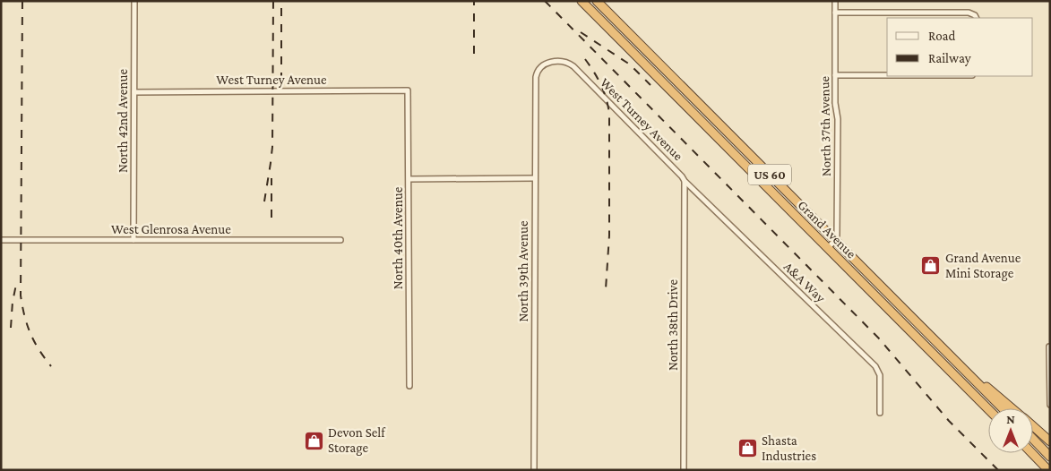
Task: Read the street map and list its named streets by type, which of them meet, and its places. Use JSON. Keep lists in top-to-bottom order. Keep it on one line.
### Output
{"streets":{"highway":["US 60","Grand Avenue"],"street":["West Turney Avenue","North 42nd Avenue","North 37th Avenue","West Glenrosa Avenue","North 40th Avenue","North 39th Avenue","A&A Way","North 38th Drive"]},"crossings":[["West Turney Avenue","North 42nd Avenue"],["West Turney Avenue","North 40th Avenue"],["West Turney Avenue","North 39th Avenue"],["West Turney Avenue","A&A Way"],["West Turney Avenue","North 38th Drive"],["North 42nd Avenue","West Glenrosa Avenue"],["North 37th Avenue","Grand Avenue"],["A&A Way","North 38th Drive"]],"places":{"shop":["Grand Avenue Mini Storage","Devon Self Storage","Shasta Industries"]},"legend":["Road","Railway"],"north":"top"}
